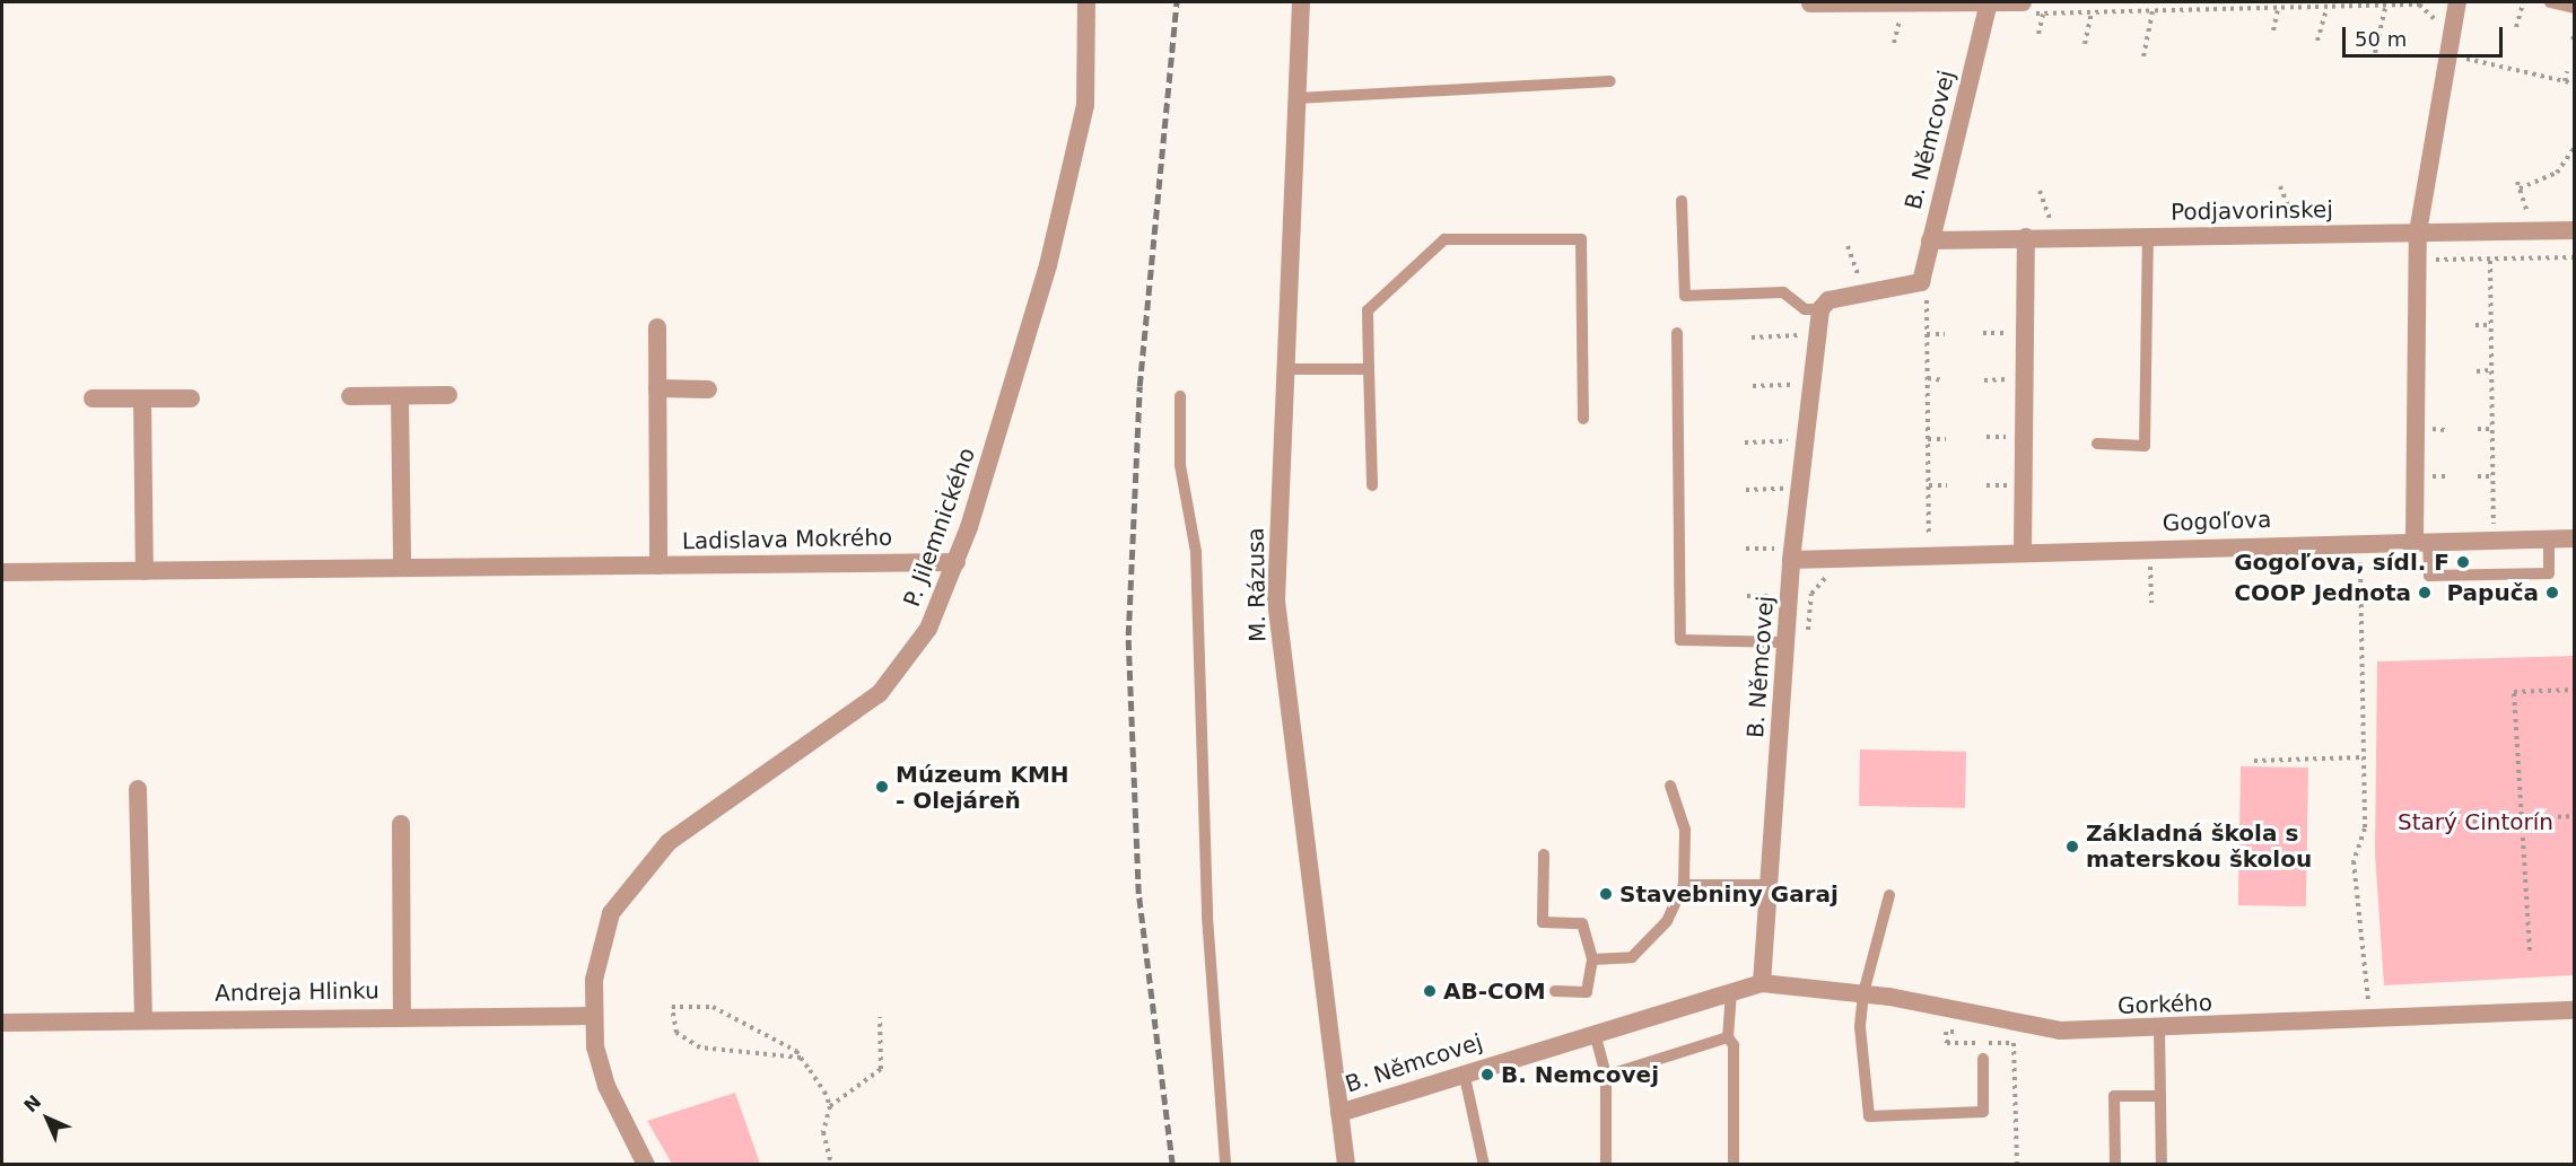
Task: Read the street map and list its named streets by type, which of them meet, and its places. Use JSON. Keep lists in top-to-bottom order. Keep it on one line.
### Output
{"streets":{"street":["B. Němcovej","Podjavorinskej","Gogoľova","P. Jilemnického","Ladislava Mokrého","M. Rázusa","Andreja Hlinku","Gorkého"]},"crossings":[["B. Němcovej","Podjavorinskej"],["B. Němcovej","Gogoľova"],["B. Němcovej","M. Rázusa"],["B. Němcovej","Gorkého"],["P. Jilemnického","Ladislava Mokrého"],["P. Jilemnického","Andreja Hlinku"]],"parks":["Starý Cintorín"],"places":["Gogoľova, sídl. F","COOP Jednota","Papuča","Múzeum KMH - Olejáreň","Základná škola s materskou školou","Stavebniny Garaj","AB-COM","B. Nemcovej"],"scale_bar":"50 m","north":"top left"}
